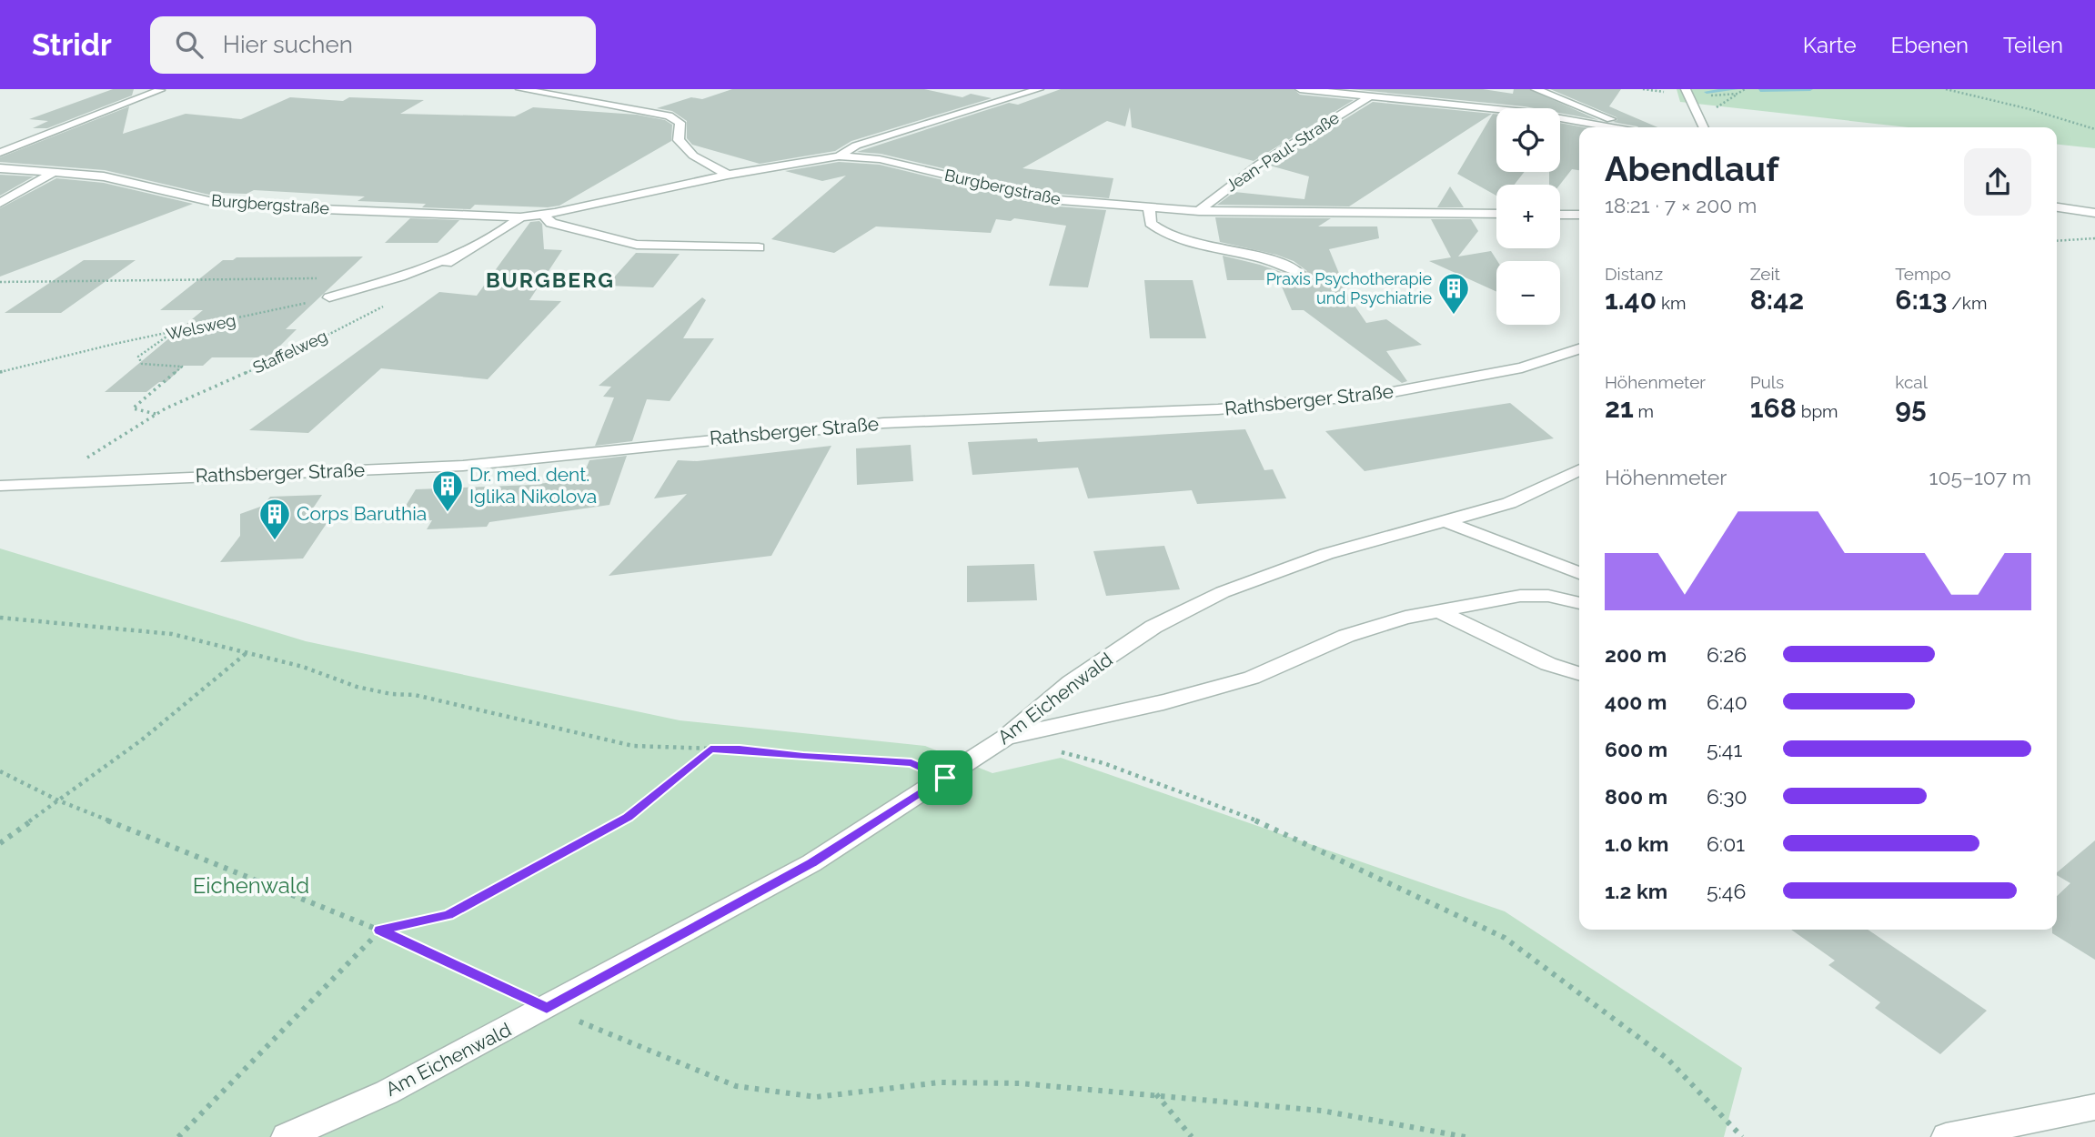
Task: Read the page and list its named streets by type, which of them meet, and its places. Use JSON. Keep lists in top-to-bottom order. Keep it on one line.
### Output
{"streets":{"street":["Jean-Paul-Straße","Burgbergstraße","Rathsberger Straße","Am Eichenwald"],"path":["Welsweg","Staffelweg"]},"crossings":[["Jean-Paul-Straße","Burgbergstraße"],["Staffelweg","Rathsberger Straße"]],"districts":["BURGBERG"],"parks":["Eichenwald"],"places":{"building":["Praxis Psychotherapie und Psychiatrie","Dr. med. dent. Iglika Nikolova","Corps Baruthia"]},"page":{"header":"Stridr","search":"Hier suchen","nav":["Karte","Ebenen","Teilen"],"map_buttons":["+","−"],"heading":["Abendlauf","18:21 · 7 × 200 m"],"stats":[["Distanz","1.40 km"],["Zeit","8:42"],["Tempo","6:13 /km"],["Höhenmeter","21 m"],["Puls","168 bpm"],["kcal","95"]],"chart":["Höhenmeter","105–107 m"],"list":[{"name":"200 m","note":"6:26"},{"name":"400 m","note":"6:40"},{"name":"600 m","note":"5:41"},{"name":"800 m","note":"6:30"},{"name":"1.0 km","note":"6:01"},{"name":"1.2 km","note":"5:46"}]}}
